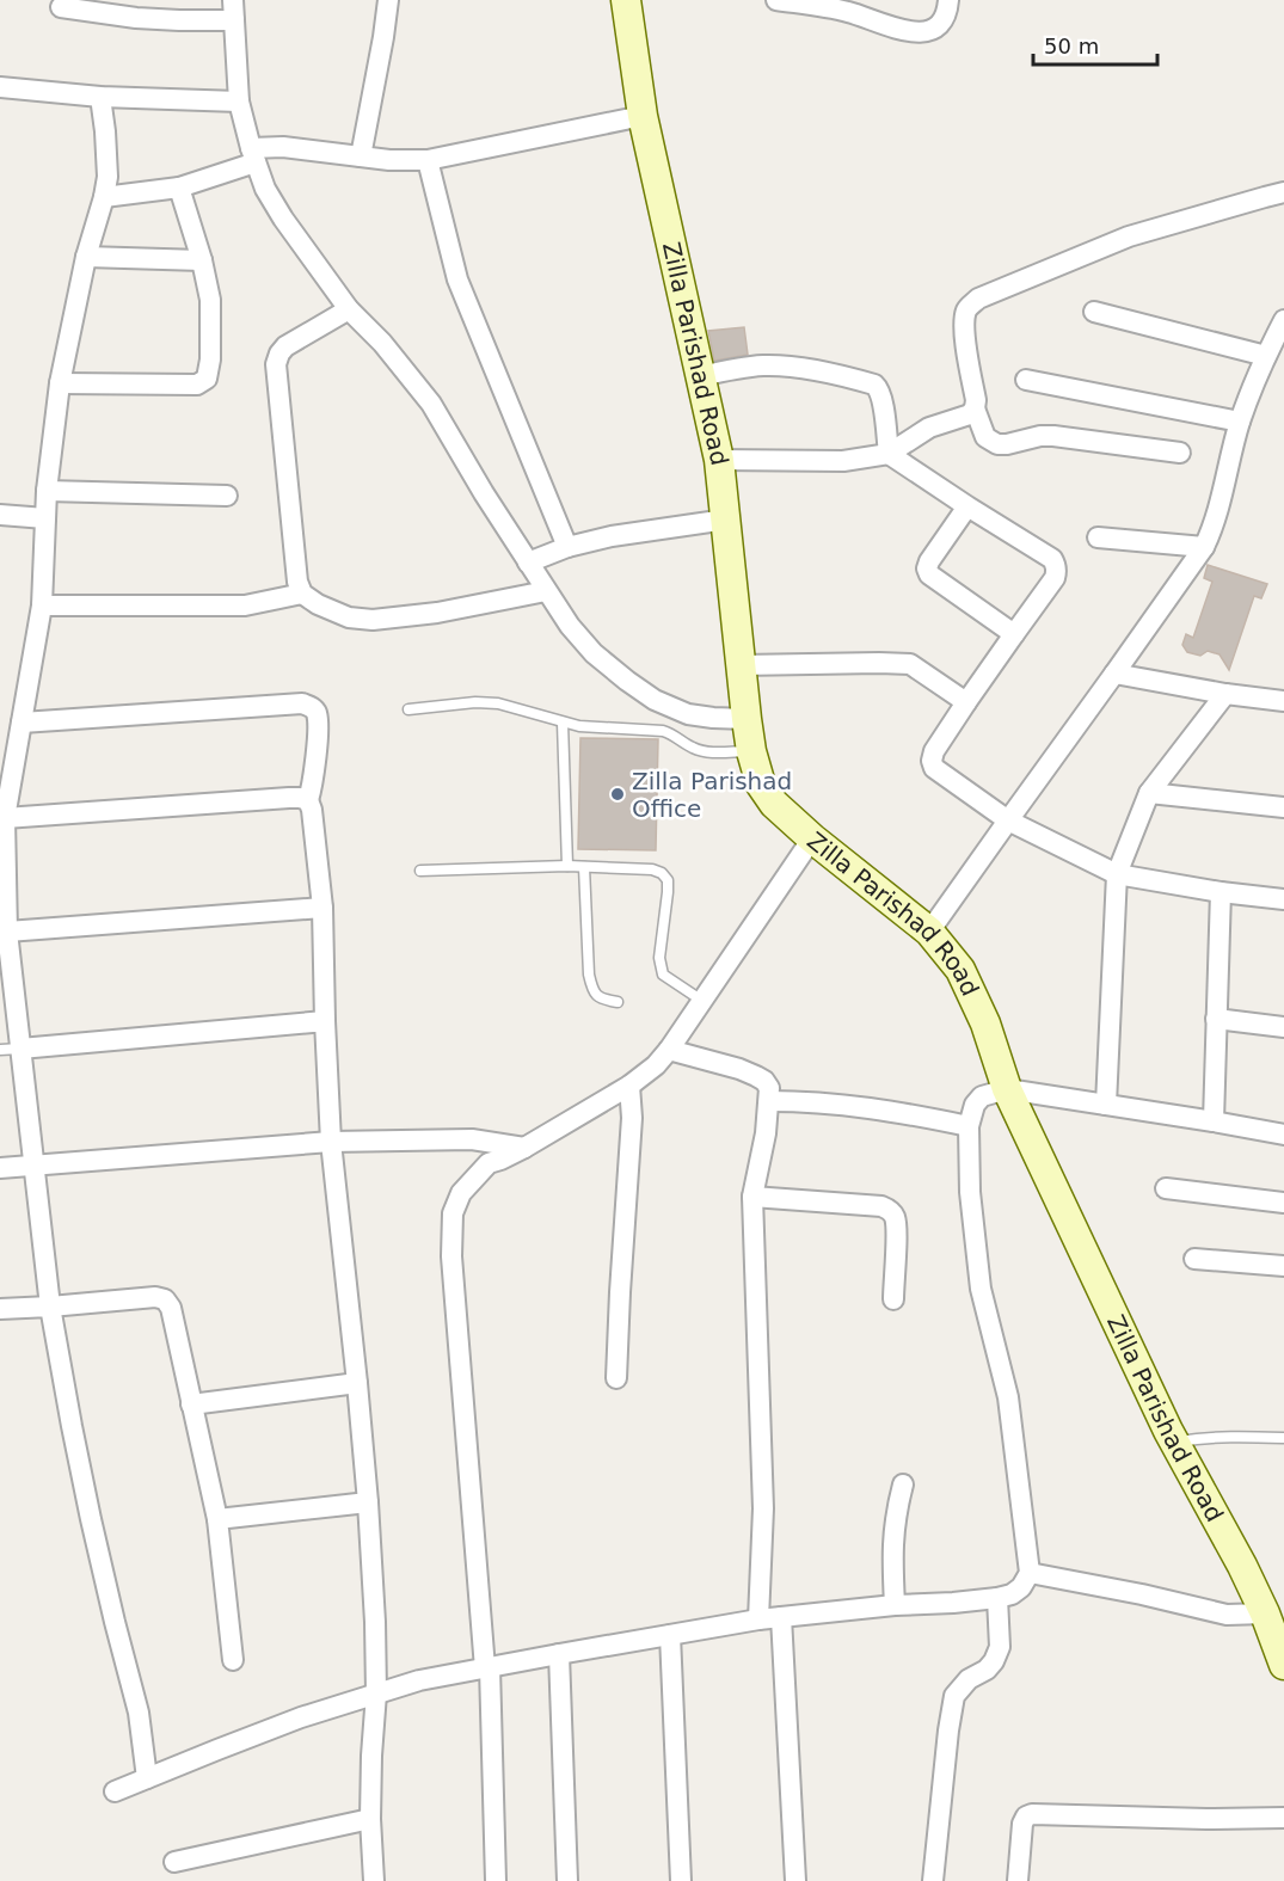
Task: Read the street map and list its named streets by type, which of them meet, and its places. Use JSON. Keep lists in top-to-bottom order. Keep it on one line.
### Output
{"streets":{"main road":["Zilla Parishad Road"]},"places":["Zilla Parishad Office"],"scale_bar":"50 m"}
